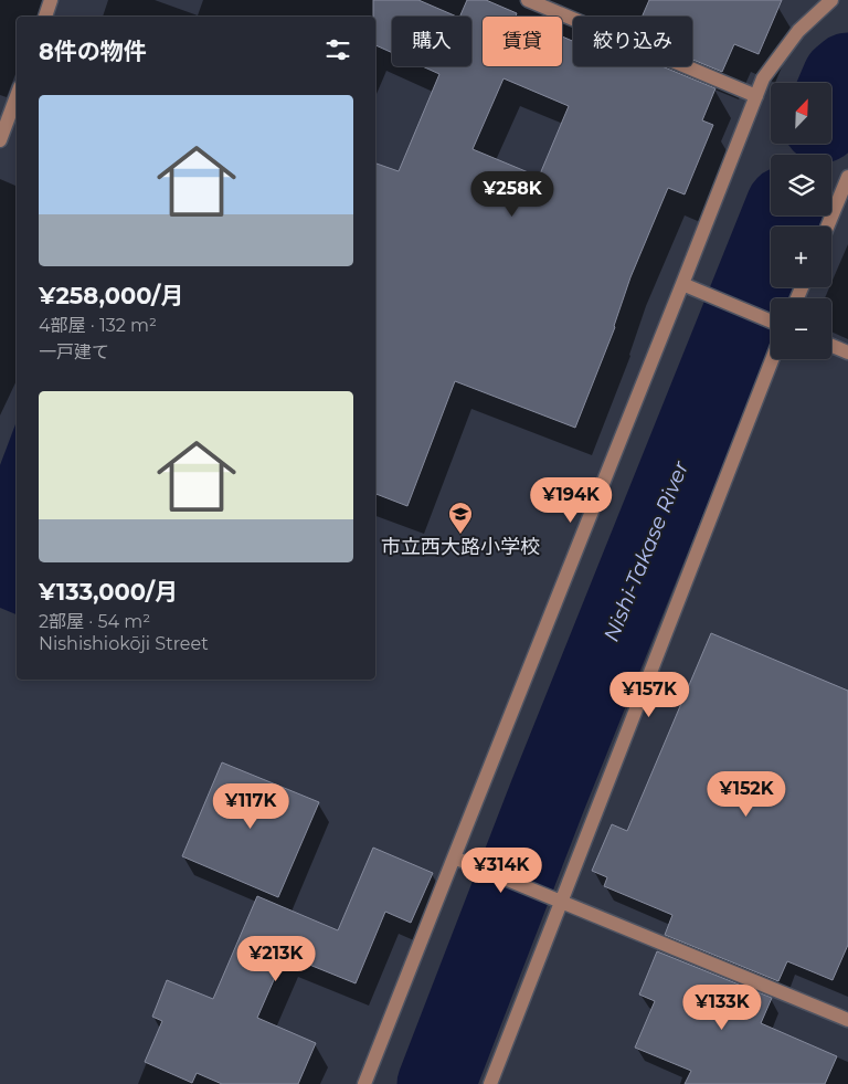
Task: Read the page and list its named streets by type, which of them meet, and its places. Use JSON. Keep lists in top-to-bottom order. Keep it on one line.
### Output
{"water":["Nishi-Takase River"],"places":{"school or university":["市立西大路小学校"]},"north":"top right","page":{"chip":["購入","賃貸","絞り込み"],"heading":"8件の物件","map_buttons":["+","−"],"list":[{"name":"¥258,000/月","note":"4部屋 · 132 m² · 一戸建て"},{"name":"¥133,000/月","note":"2部屋 · 54 m² · Nishishiokōji Street"}],"price":["¥258K","¥194K","¥157K","¥152K","¥117K","¥314K","¥213K","¥133K"]}}
